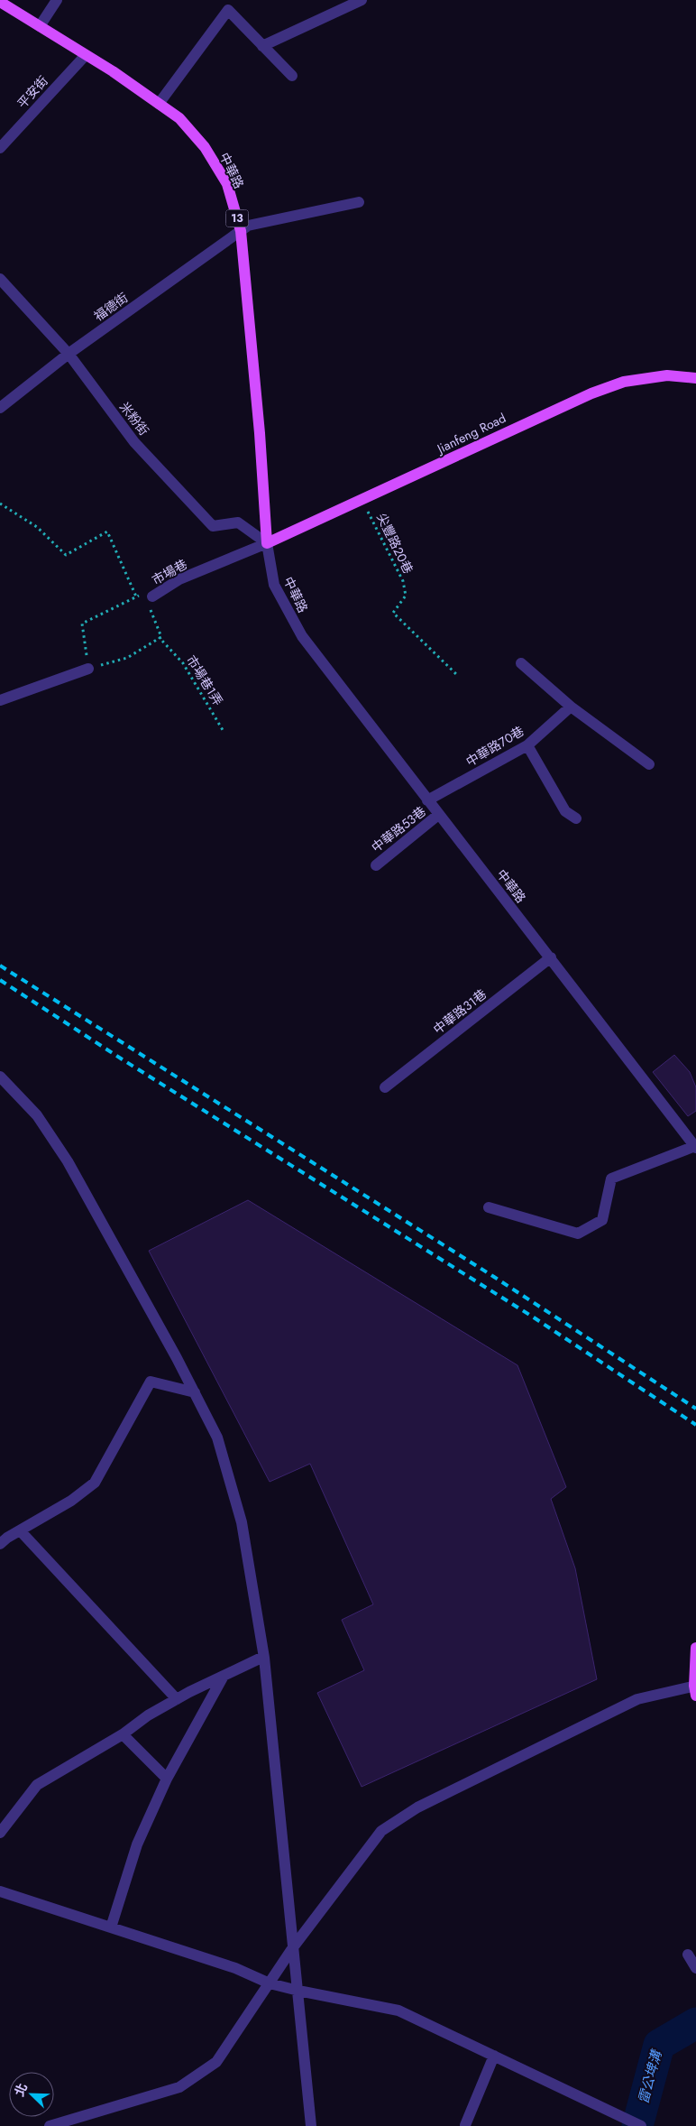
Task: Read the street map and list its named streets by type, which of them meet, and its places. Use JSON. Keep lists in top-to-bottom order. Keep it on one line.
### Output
{"streets":{"main road":["中華路","13","Jianfeng Road"],"street":["平安街","福德街","米粉街","市場巷","中華路70巷","中華路53巷","中華路31巷"],"path":["尖豐路20巷","市場巷1弄"]},"crossings":[["平安街","中華路"],["中華路","福德街"],["中華路","米粉街"],["中華路","Jianfeng Road"],["中華路","市場巷"],["中華路","中華路70巷"],["中華路","中華路53巷"],["中華路","中華路31巷"],["福德街","米粉街"],["米粉街","Jianfeng Road"],["米粉街","市場巷"],["Jianfeng Road","尖豐路20巷"],["Jianfeng Road","市場巷"],["市場巷","市場巷1弄"]],"water":["雷公埤溝"],"north":"top left"}
